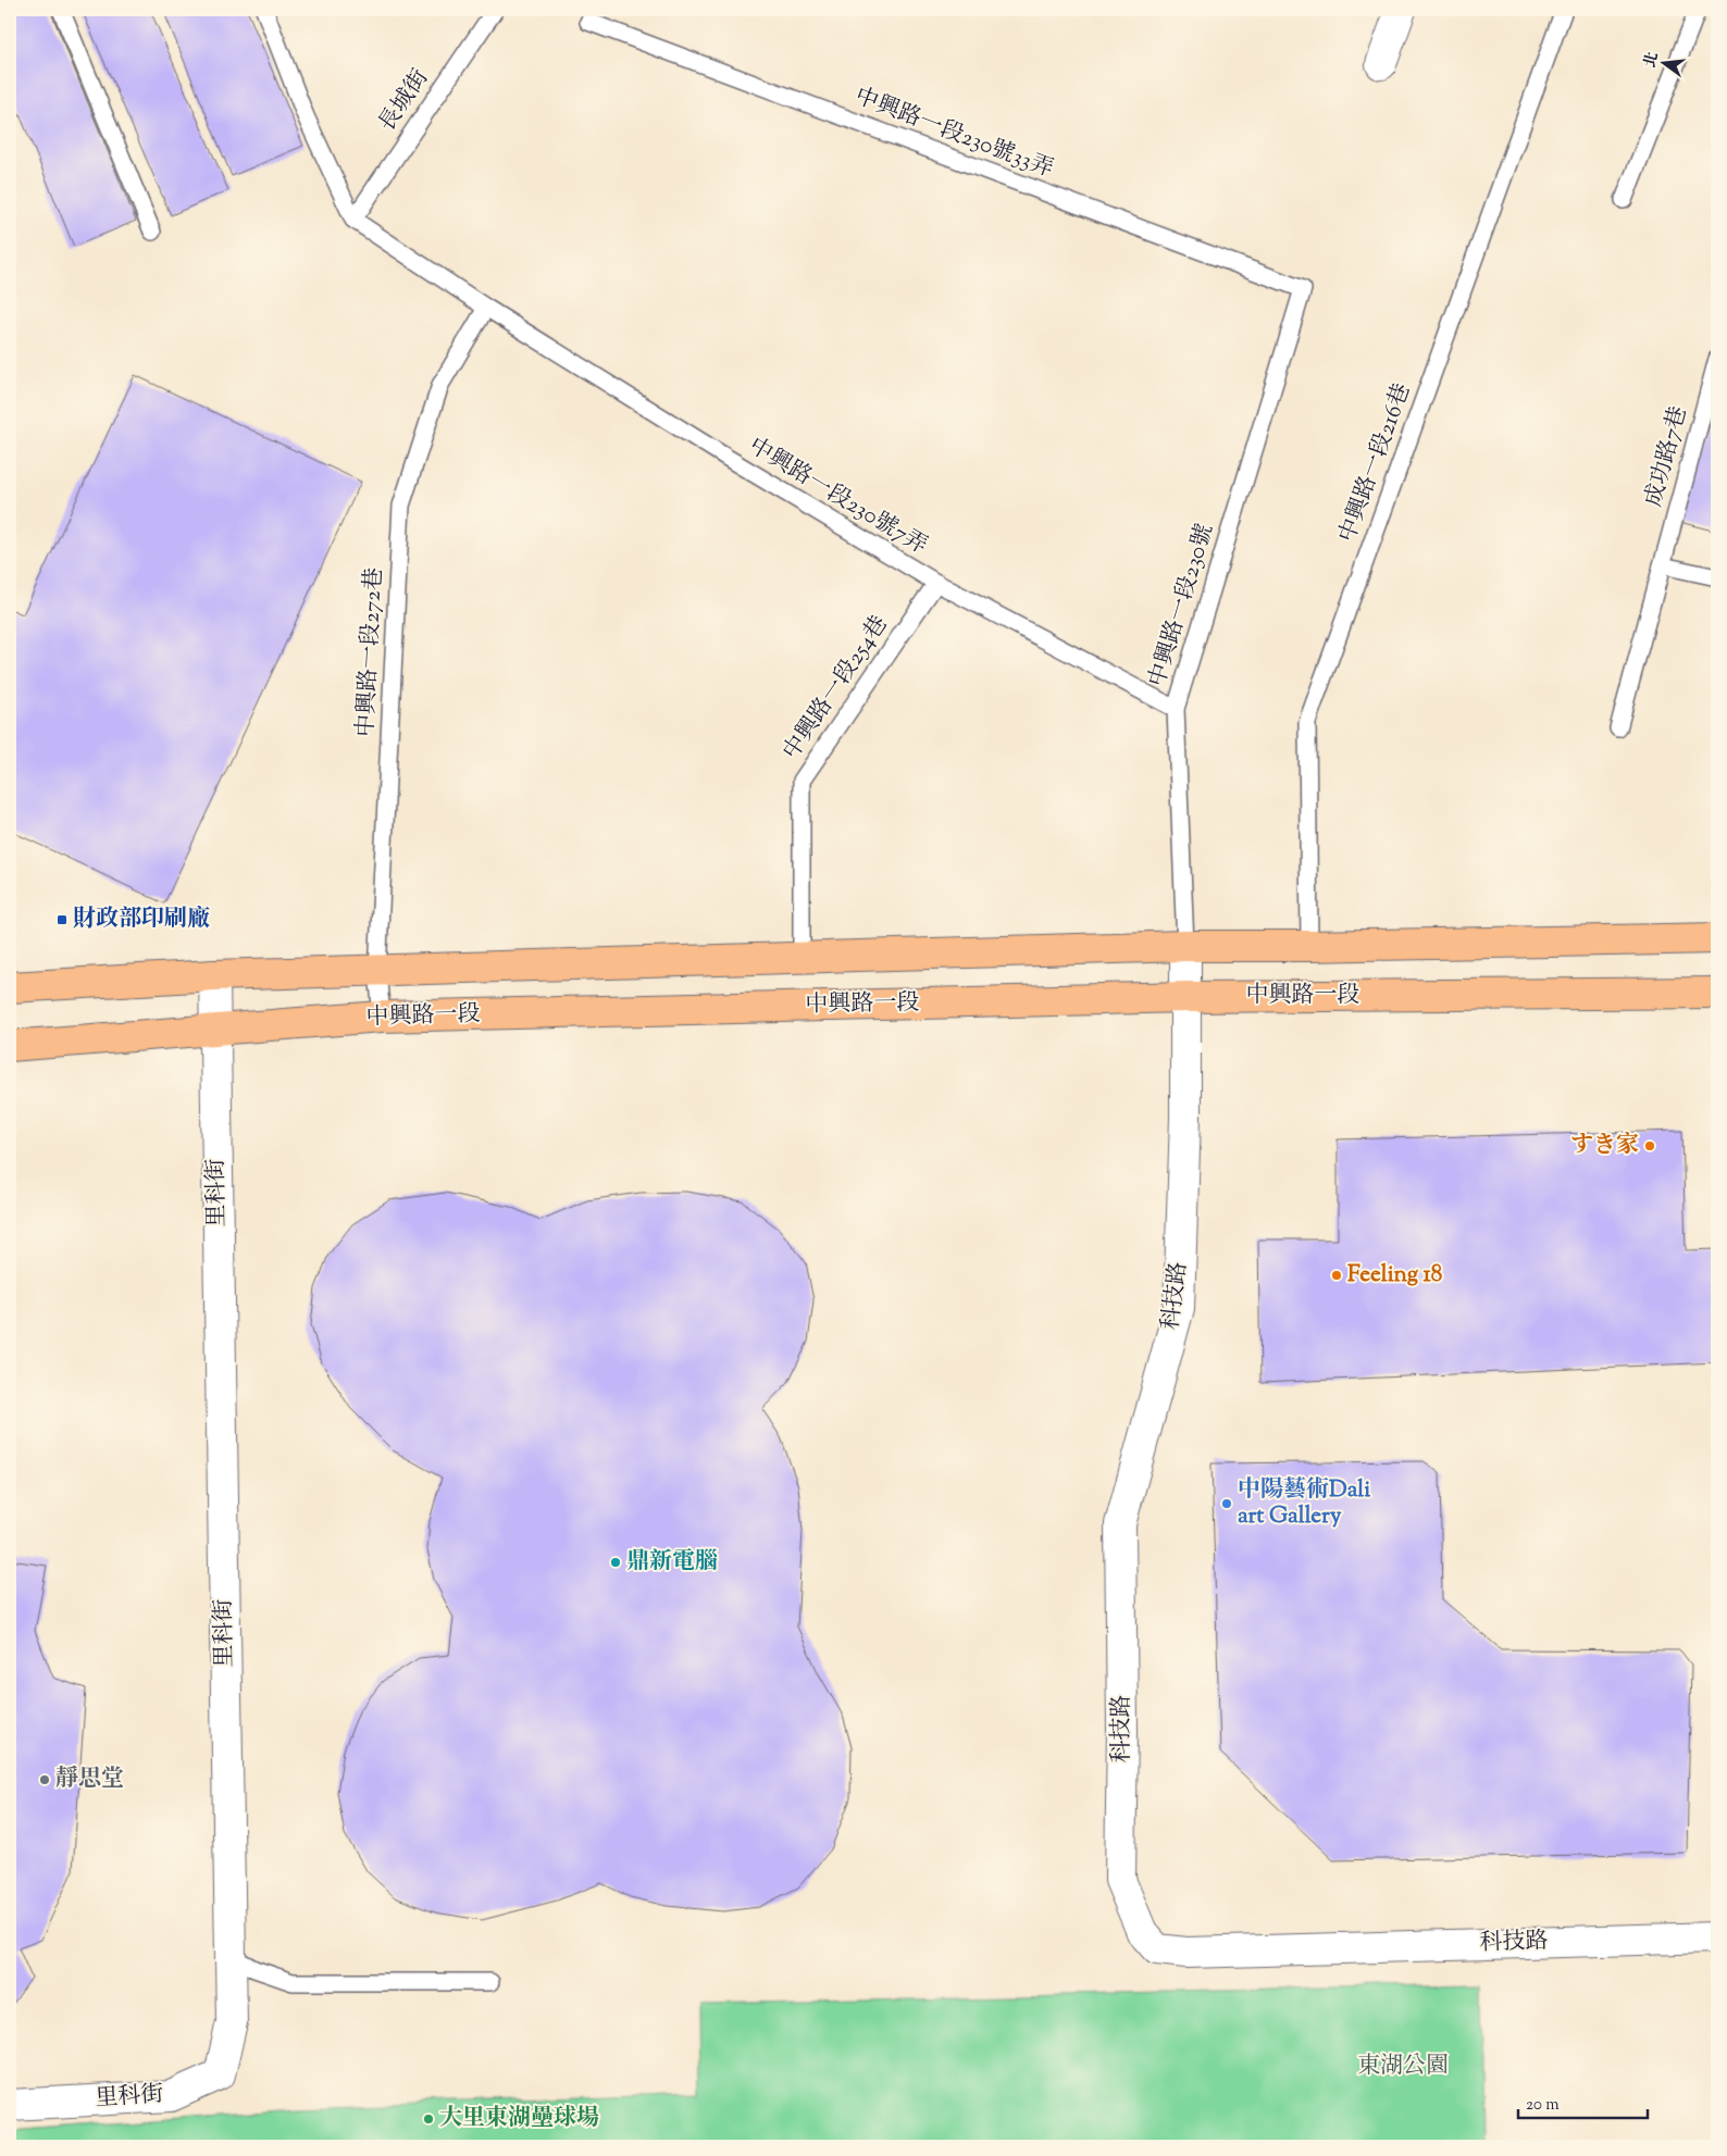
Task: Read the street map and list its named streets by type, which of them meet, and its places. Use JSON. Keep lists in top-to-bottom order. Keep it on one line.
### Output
{"streets":{"main road":["中興路一段"],"street":["里科街","科技路"],"lane":["長城街","中興路一段230號33弄","成功路7巷","中興路一段216巷","中興路一段230號7弄","中興路一段230號","中興路一段272巷","中興路一段254巷"]},"crossings":[["長城街","中興路一段230號7弄"],["中興路一段230號33弄","中興路一段230號"],["中興路一段216巷","中興路一段"],["中興路一段230號7弄","中興路一段230號"],["中興路一段230號7弄","中興路一段272巷"],["中興路一段230號7弄","中興路一段254巷"],["中興路一段230號","中興路一段"],["中興路一段230號","科技路"],["中興路一段272巷","中興路一段"],["中興路一段254巷","中興路一段"],["中興路一段","里科街"],["中興路一段","科技路"]],"parks":["東湖公園"],"places":{"transit":["財政部印刷廠"],"other":["すき家","Feeling 18","中陽藝術Dali art Gallery","鼎新電腦","靜思堂","大里東湖壘球場"]},"scale_bar":"20 m","north":"left"}
